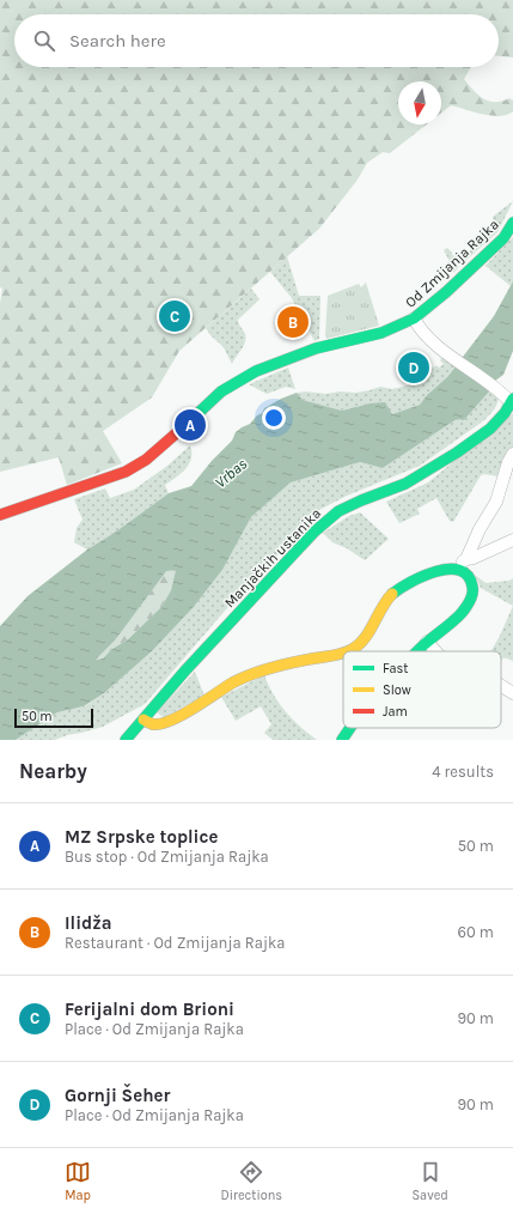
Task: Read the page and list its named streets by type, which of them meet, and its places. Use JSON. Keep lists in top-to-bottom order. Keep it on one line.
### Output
{"streets":{"street":["Od Zmijanja Rajka","Manjačkih ustanika"]},"water":["Vrbas"],"legend":["Fast","Slow","Jam"],"scale_bar":"50 m","north":"bottom","page":{"search":"Search here","pins":["C","B","D","A"],"scale":"50 m","heading":["Nearby","4 results"],"list":[{"mark":"A","name":"MZ Srpske toplice","note":"Bus stop · Od Zmijanja Rajka","value":"50 m"},{"mark":"B","name":"Ilidža","note":"Restaurant · Od Zmijanja Rajka","value":"60 m"},{"mark":"C","name":"Ferijalni dom Brioni","note":"Place · Od Zmijanja Rajka","value":"90 m"},{"mark":"D","name":"Gornji Šeher","note":"Place · Od Zmijanja Rajka","value":"90 m"}],"nav":["Map","Directions","Saved"]}}
